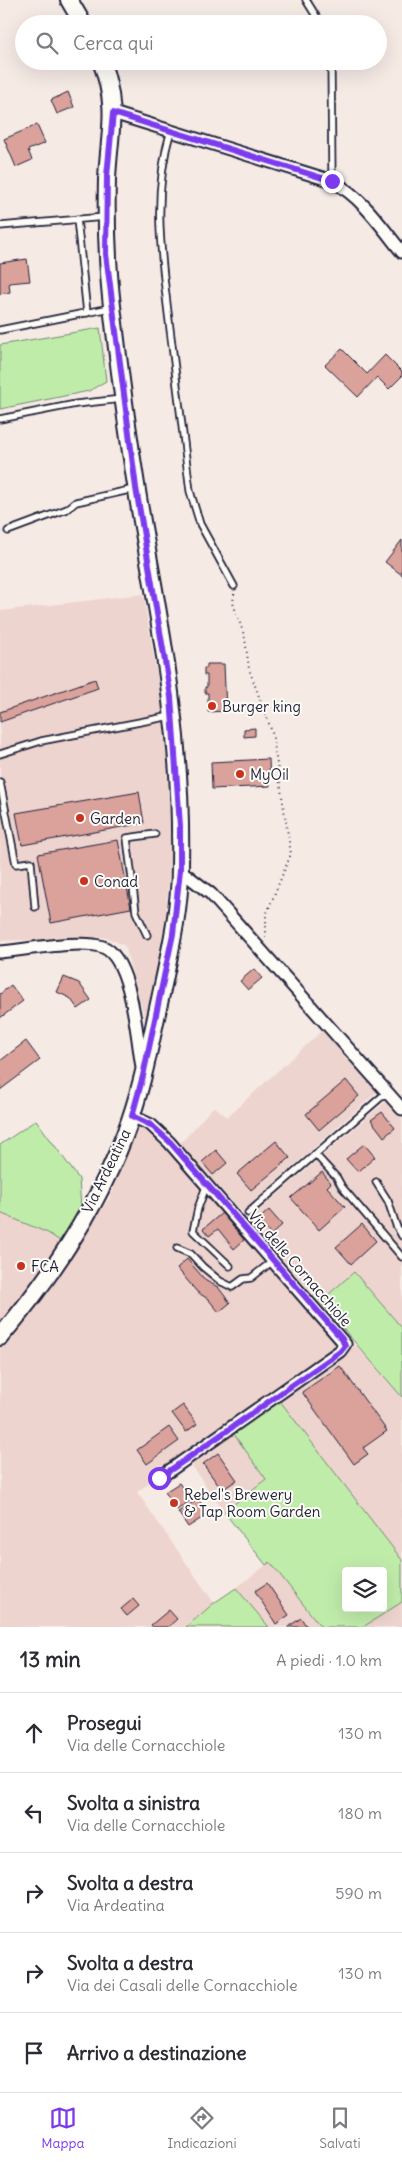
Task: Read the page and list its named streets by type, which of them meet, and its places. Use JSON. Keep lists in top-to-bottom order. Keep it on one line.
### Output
{"streets":{"main road":["Via Ardeatina"],"street":["Via delle Cornacchiole"]},"crossings":[["Via Ardeatina","Via delle Cornacchiole"]],"places":["Burger king","MyOil","Garden","Conad","FCA","Rebel's Brewery & Tap Room Garden"],"page":{"search":"Cerca qui","heading":["13 min","A piedi · 1.0 km"],"list":[["Prosegui","Via delle Cornacchiole","130 m"],["Svolta a sinistra","Via delle Cornacchiole","180 m"],["Svolta a destra","Via Ardeatina","590 m"],["Svolta a destra","Via dei Casali delle Cornacchiole","130 m"],"Arrivo a destinazione"],"nav":["Mappa","Indicazioni","Salvati"]}}
